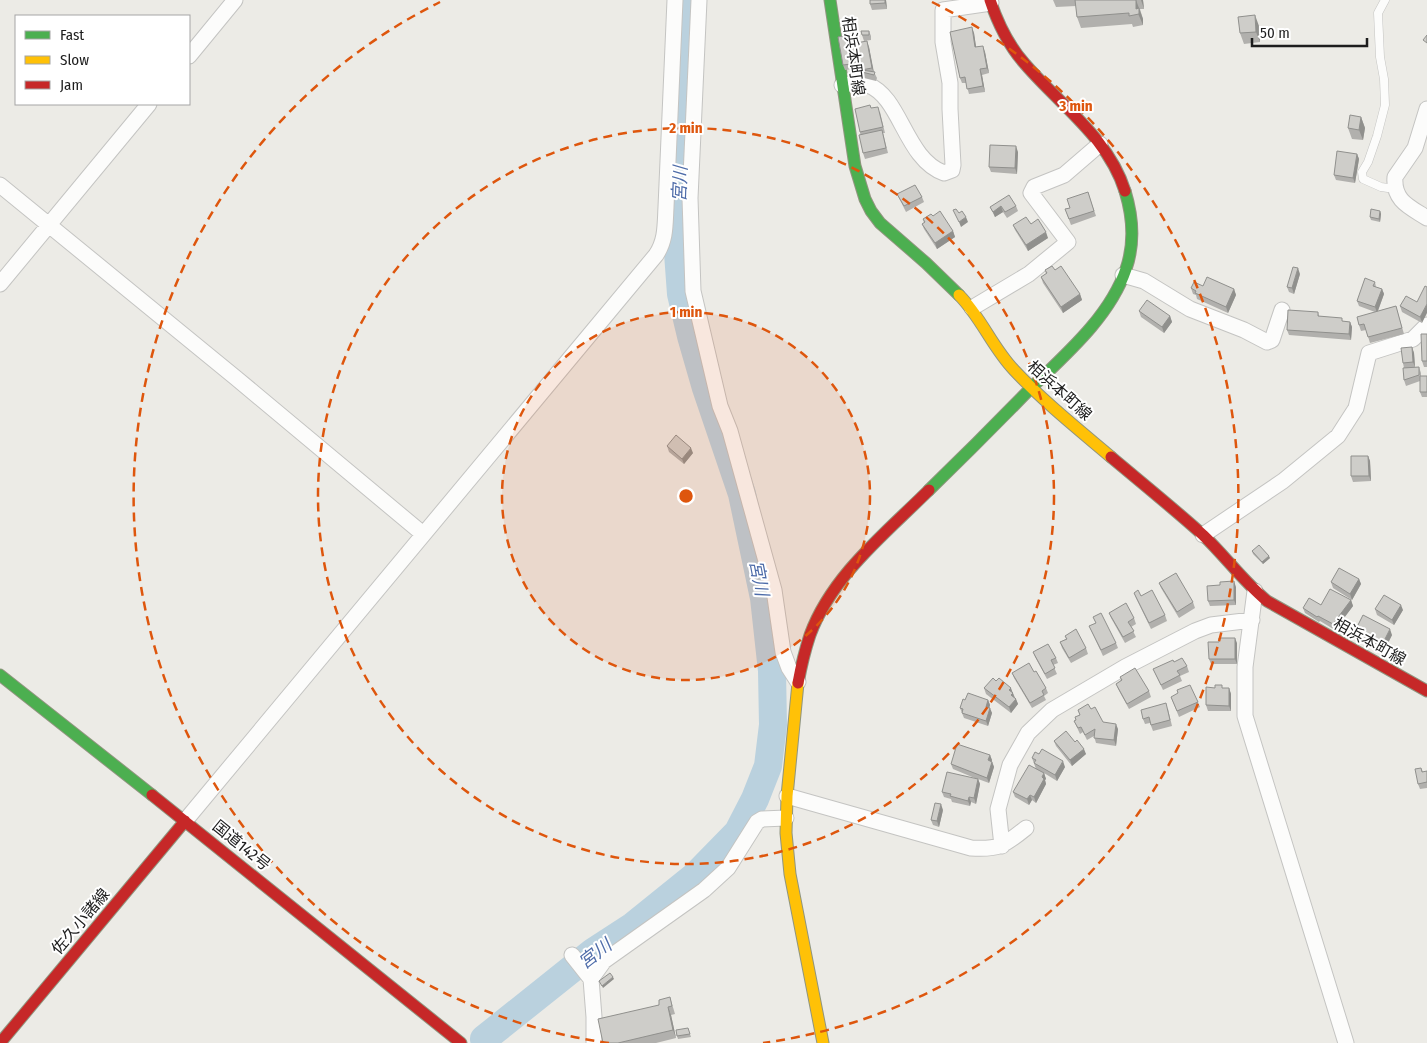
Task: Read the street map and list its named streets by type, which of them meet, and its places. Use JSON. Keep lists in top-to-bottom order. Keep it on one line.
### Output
{"streets":{"main road":["相浜本町線","国道142号","佐久小諸線"]},"crossings":[["国道142号","佐久小諸線"]],"water":["宮川"],"legend":["Fast","Slow","Jam"],"scale_bar":"50 m","rings":["3 min","2 min","1 min"]}
